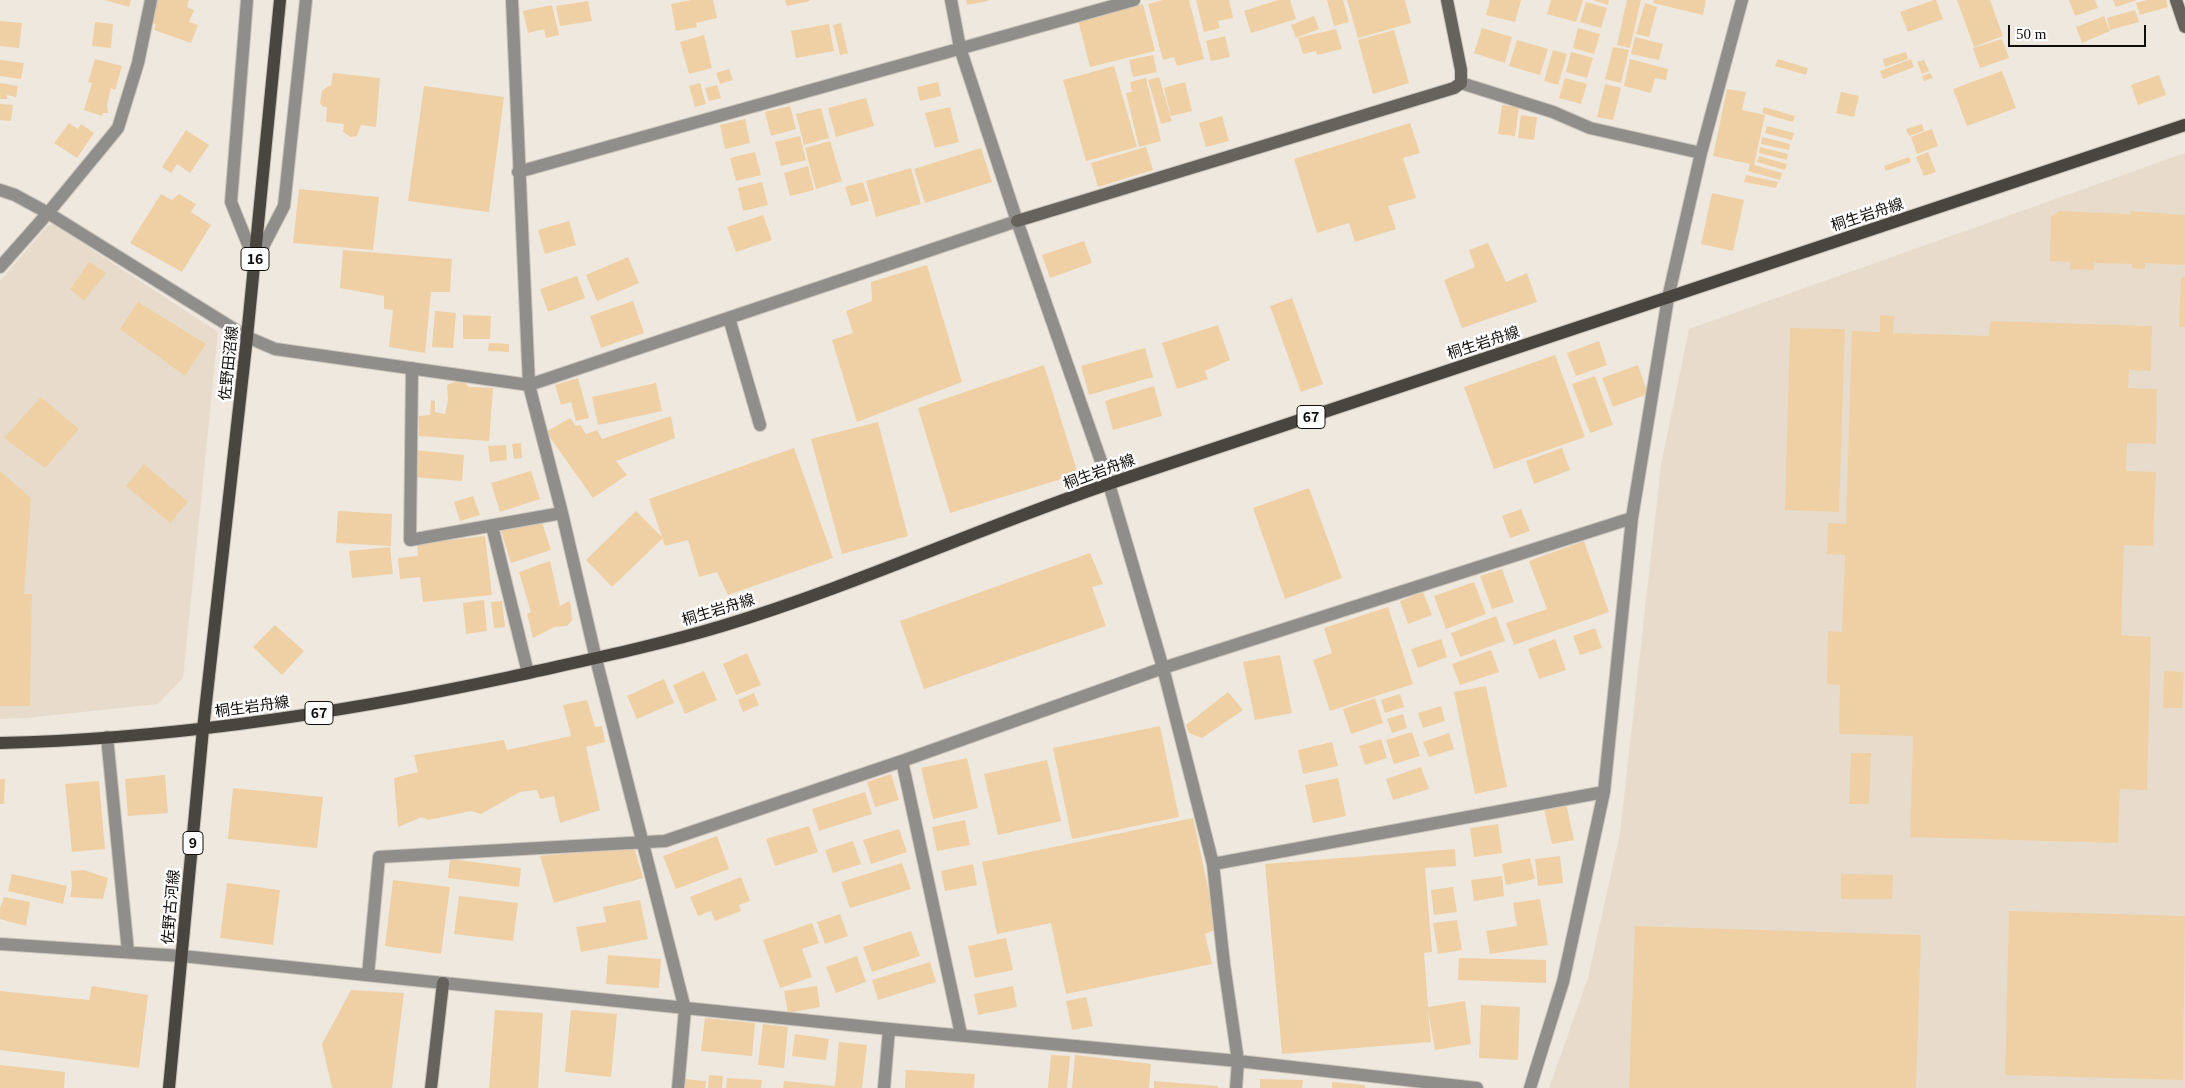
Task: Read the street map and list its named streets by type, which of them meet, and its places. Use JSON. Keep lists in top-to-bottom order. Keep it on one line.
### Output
{"streets":{"main road":["桐生岩舟線","16","佐野田沼線","67","9","佐野古河線"]},"crossings":[["桐生岩舟線","佐野田沼線"],["桐生岩舟線","佐野古河線"],["佐野田沼線","佐野古河線"]],"scale_bar":"50 m"}
